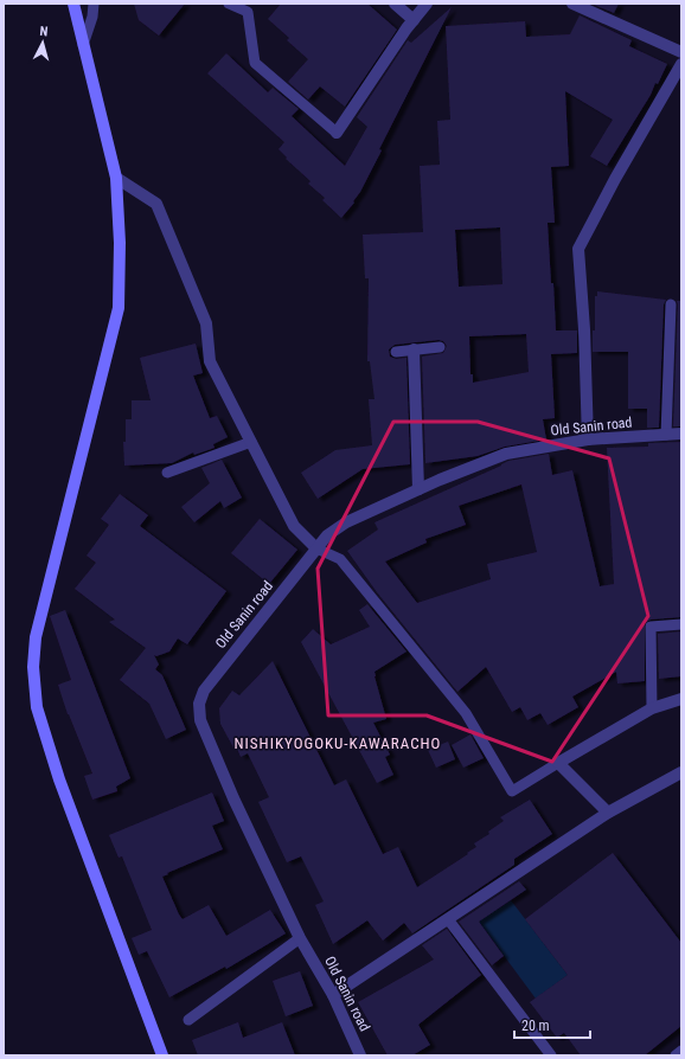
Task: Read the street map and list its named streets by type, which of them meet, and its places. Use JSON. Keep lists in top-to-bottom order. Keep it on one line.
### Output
{"streets":{"street":["Old Sanin road"]},"districts":["NISHIKYOGOKU-KAWARACHO"],"scale_bar":"20 m","north":"top"}
